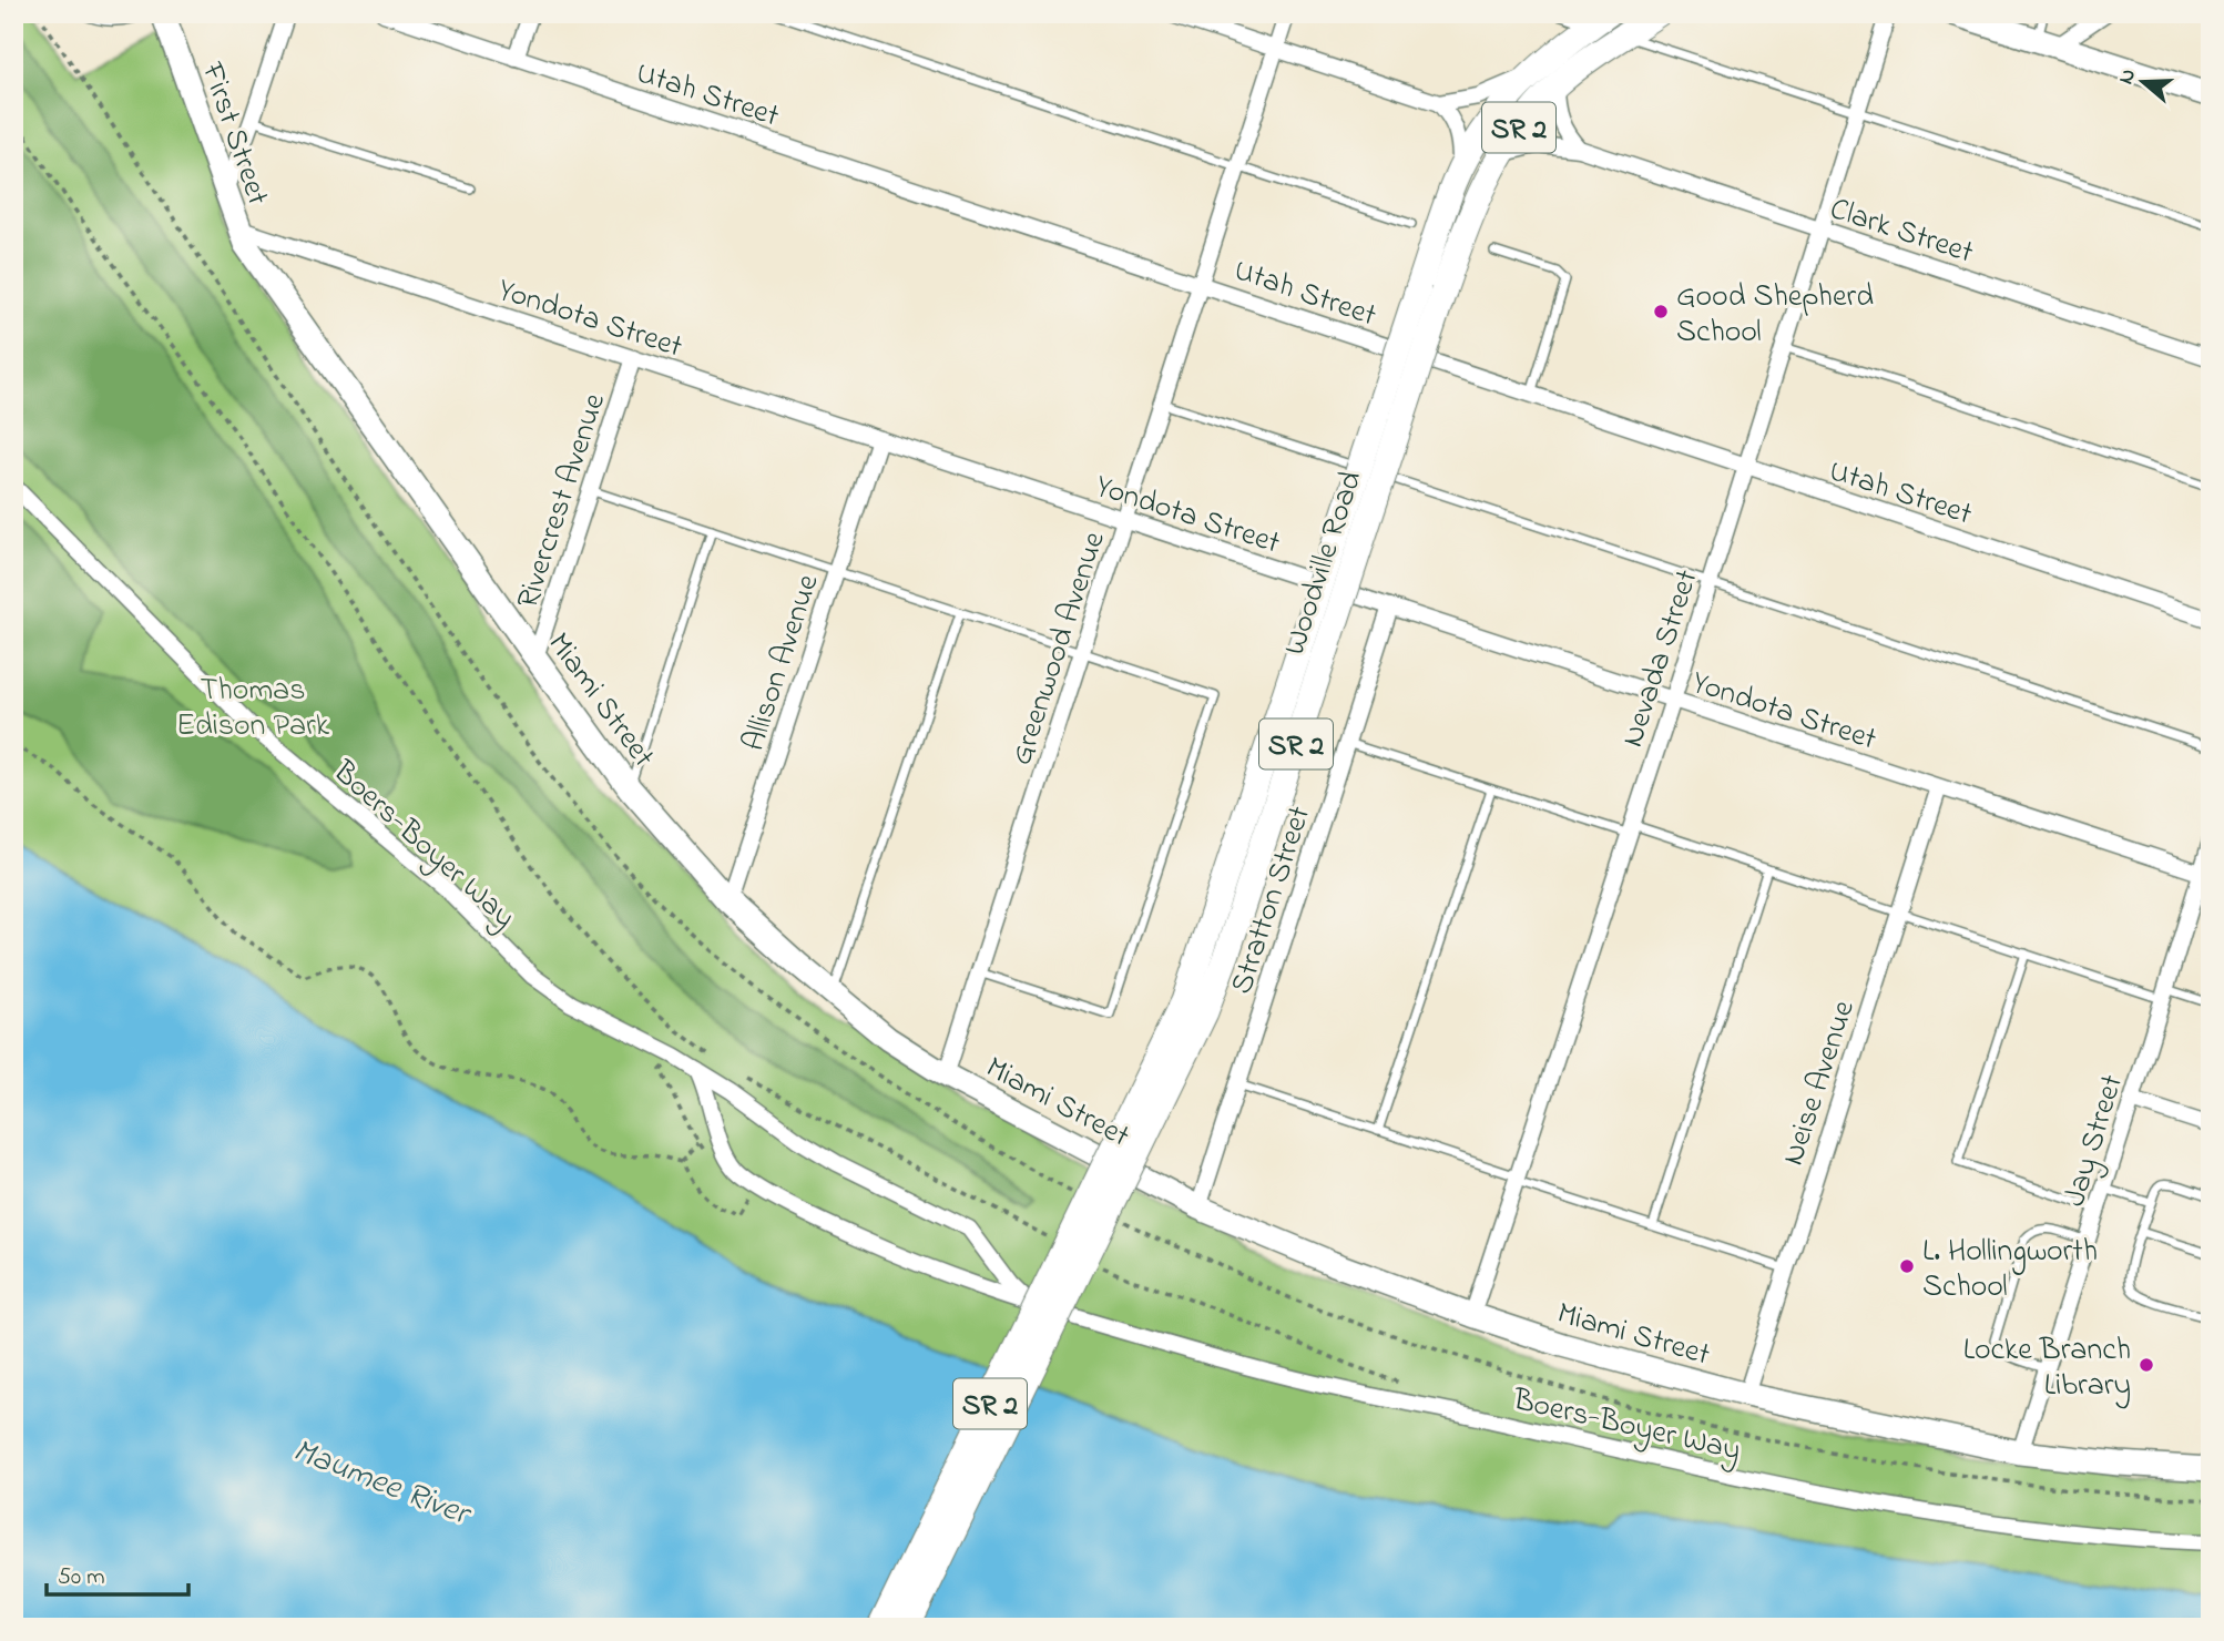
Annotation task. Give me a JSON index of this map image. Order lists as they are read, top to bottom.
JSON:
{
  "streets": {
    "main road": ["SR 2", "Woodville Road"],
    "street": [
      "Utah Street",
      "First Street",
      "Clark Street",
      "Yondota Street",
      "Rivercrest Avenue",
      "Greenwood Avenue",
      "Nevada Street",
      "Allison Avenue",
      "Miami Street",
      "Boers-Boyer Way",
      "Stratton Street",
      "Neise Avenue",
      "Jay Street"
    ]
  },
  "crossings": [
    ["Utah Street", "Greenwood Avenue"],
    ["Utah Street", "Nevada Street"],
    ["SR 2", "Woodville Road"],
    ["First Street", "Yondota Street"],
    ["First Street", "Miami Street"],
    ["Clark Street", "Woodville Road"],
    ["Clark Street", "Nevada Street"],
    ["Yondota Street", "Rivercrest Avenue"],
    ["Yondota Street", "Greenwood Avenue"],
    ["Yondota Street", "Nevada Street"],
    ["Yondota Street", "Allison Avenue"],
    ["Yondota Street", "Miami Street"],
    ["Yondota Street", "Stratton Street"],
    ["Yondota Street", "Neise Avenue"],
    ["Yondota Street", "Jay Street"],
    ["Rivercrest Avenue", "Miami Street"],
    ["Greenwood Avenue", "Miami Street"],
    ["Nevada Street", "Miami Street"],
    ["Allison Avenue", "Miami Street"],
    ["Miami Street", "Stratton Street"],
    ["Miami Street", "Neise Avenue"],
    ["Miami Street", "Jay Street"]
  ],
  "water": ["Maumee River"],
  "parks": ["Thomas Edison Park"],
  "places": ["Good Shepherd School", "L. Hollingworth School", "Locke Branch Library"],
  "scale_bar": "50 m",
  "north": "left"
}
